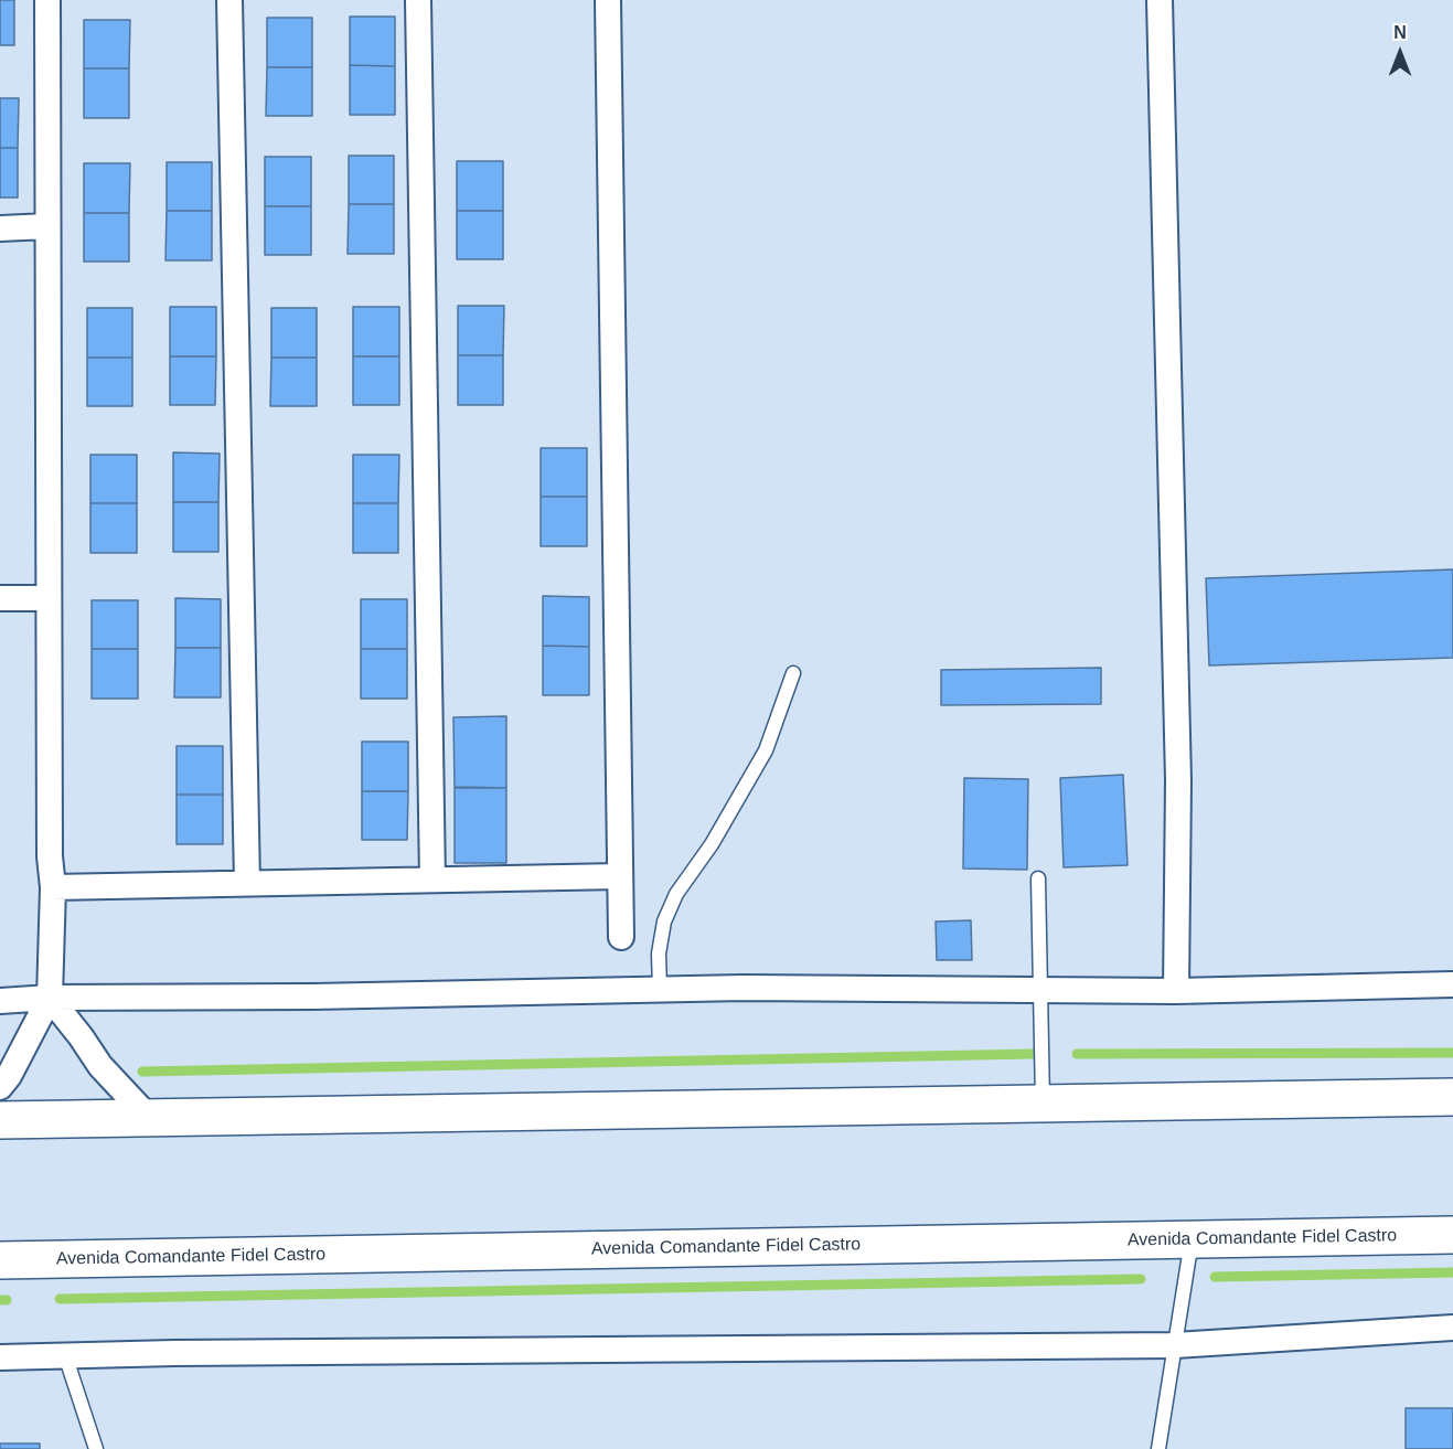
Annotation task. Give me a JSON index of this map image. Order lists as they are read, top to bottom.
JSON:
{
  "streets": {
    "highway": ["Avenida Comandante Fidel Castro"]
  },
  "north": "top"
}
